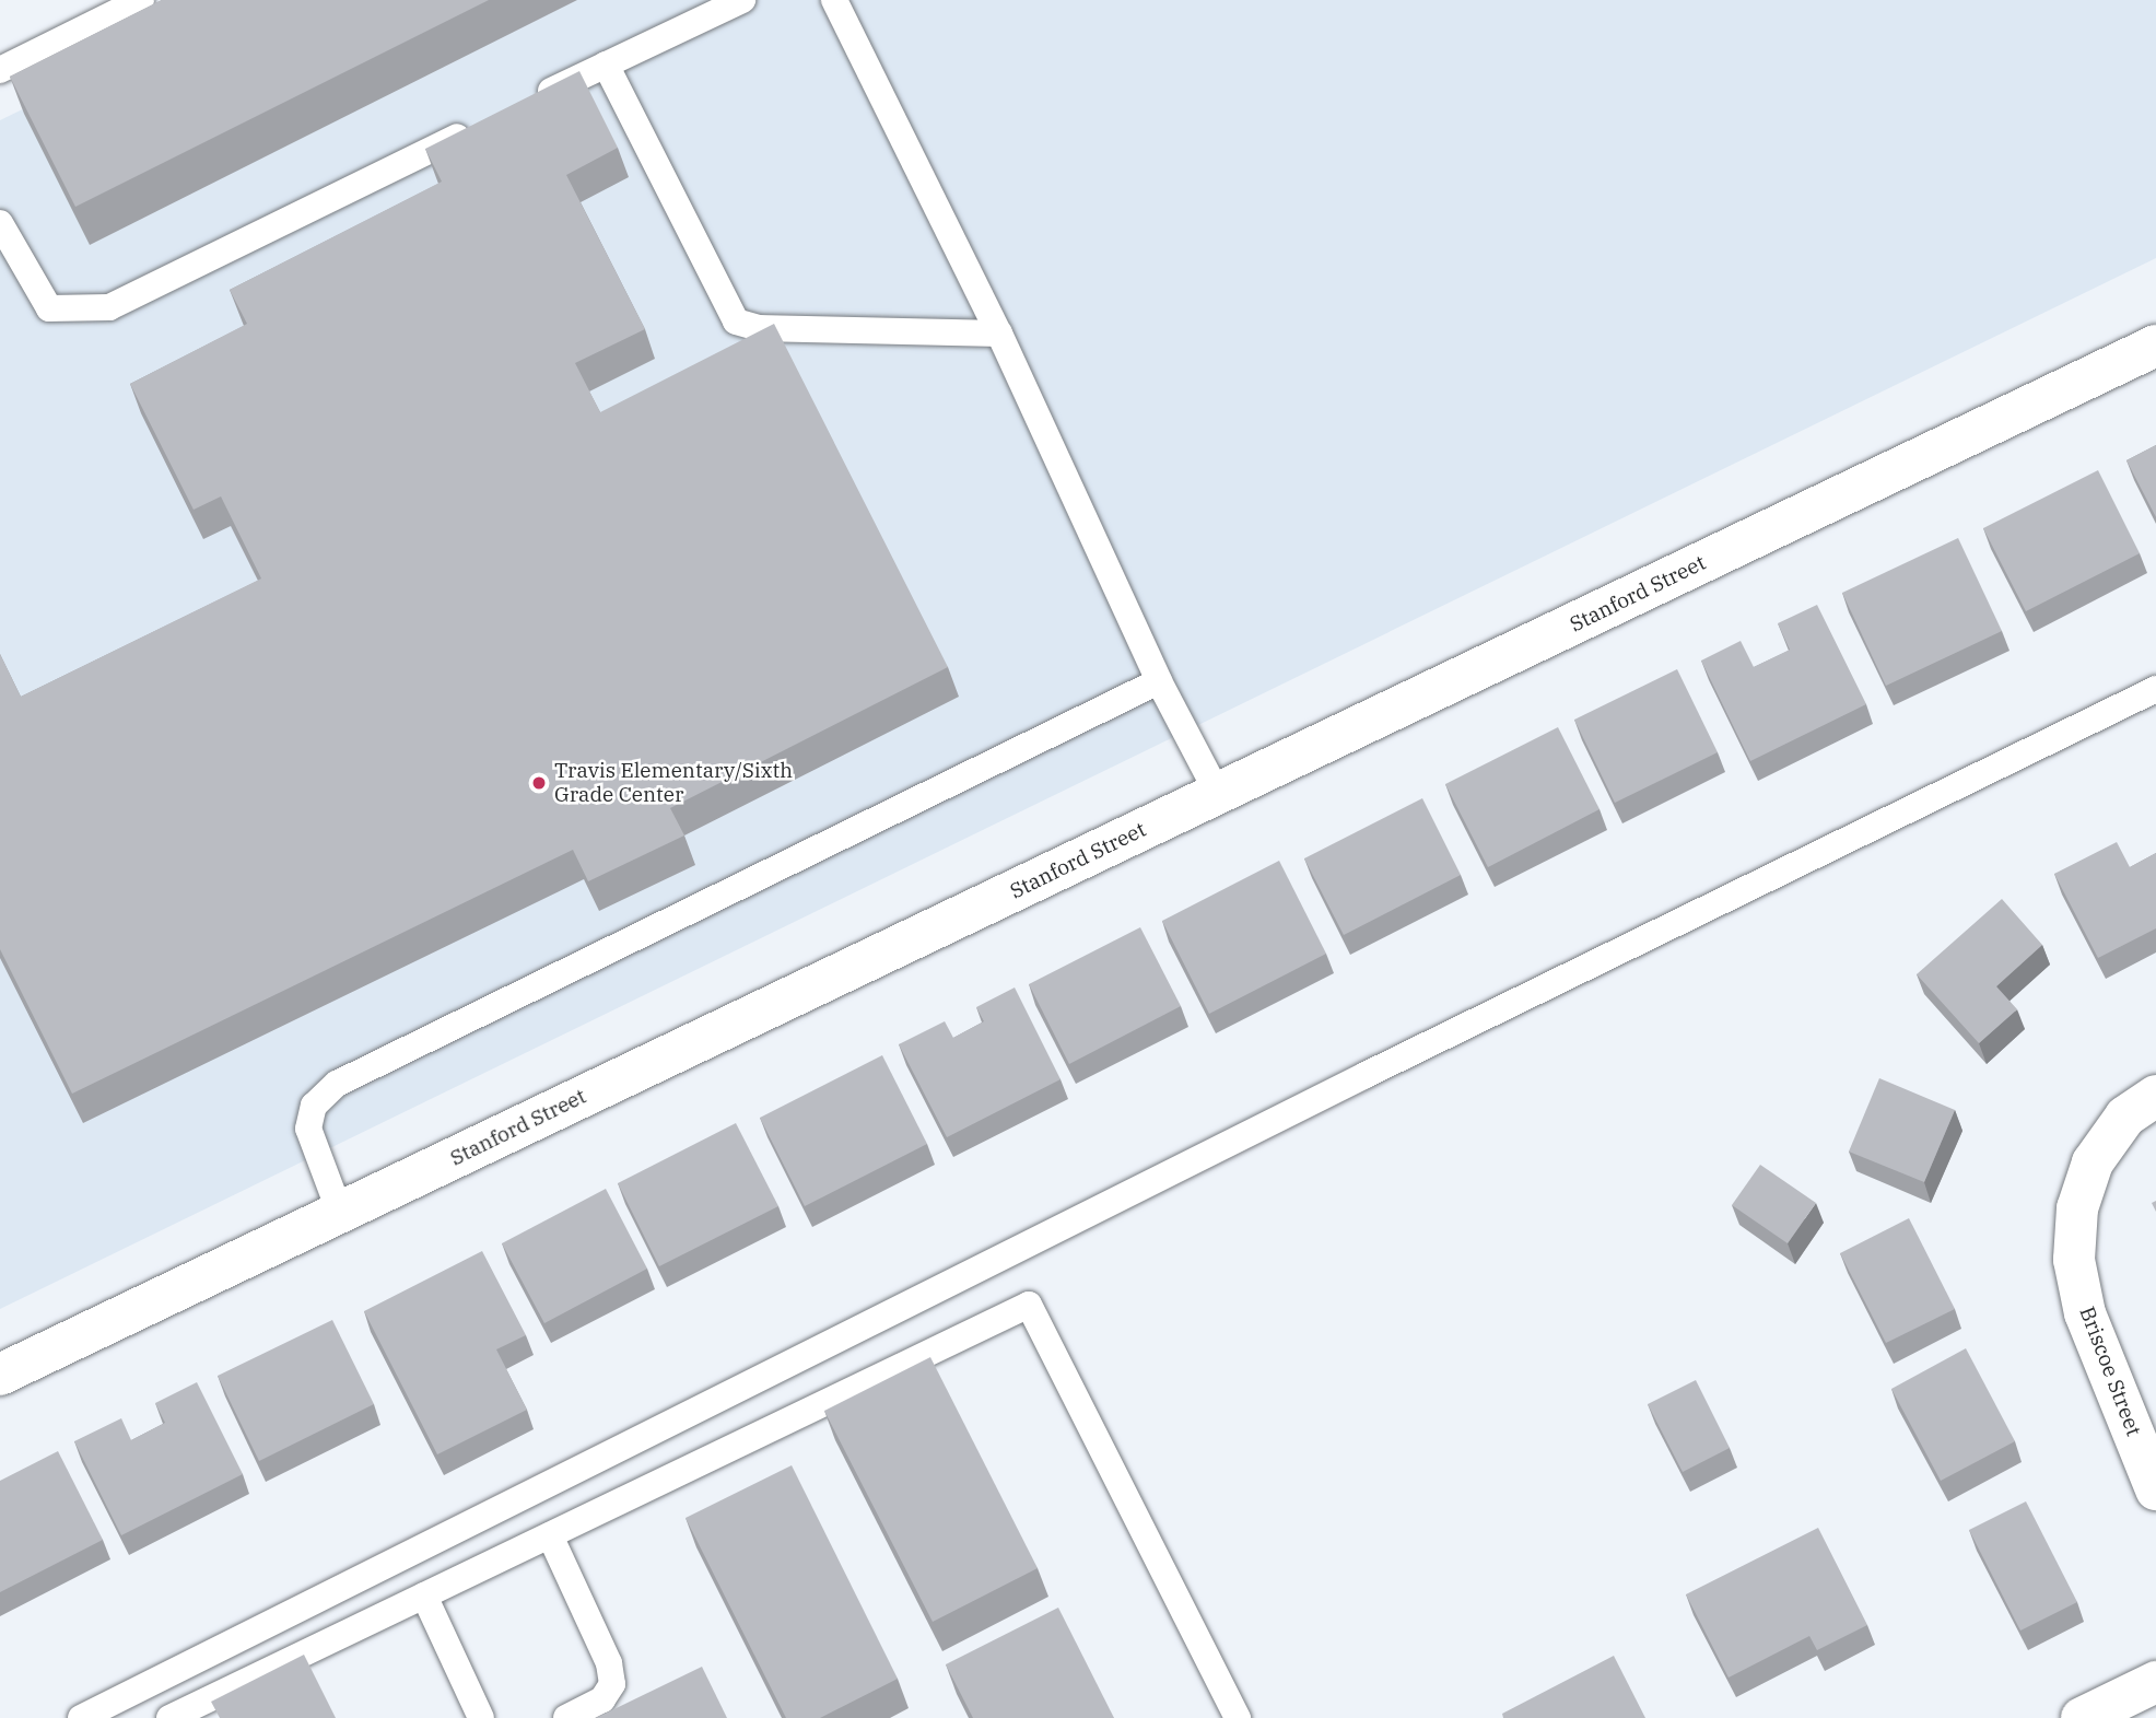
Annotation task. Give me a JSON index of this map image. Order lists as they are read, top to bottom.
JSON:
{
  "streets": {
    "street": ["Stanford Street", "Briscoe Street"]
  },
  "places": ["Travis Elementary/Sixth Grade Center"]
}
